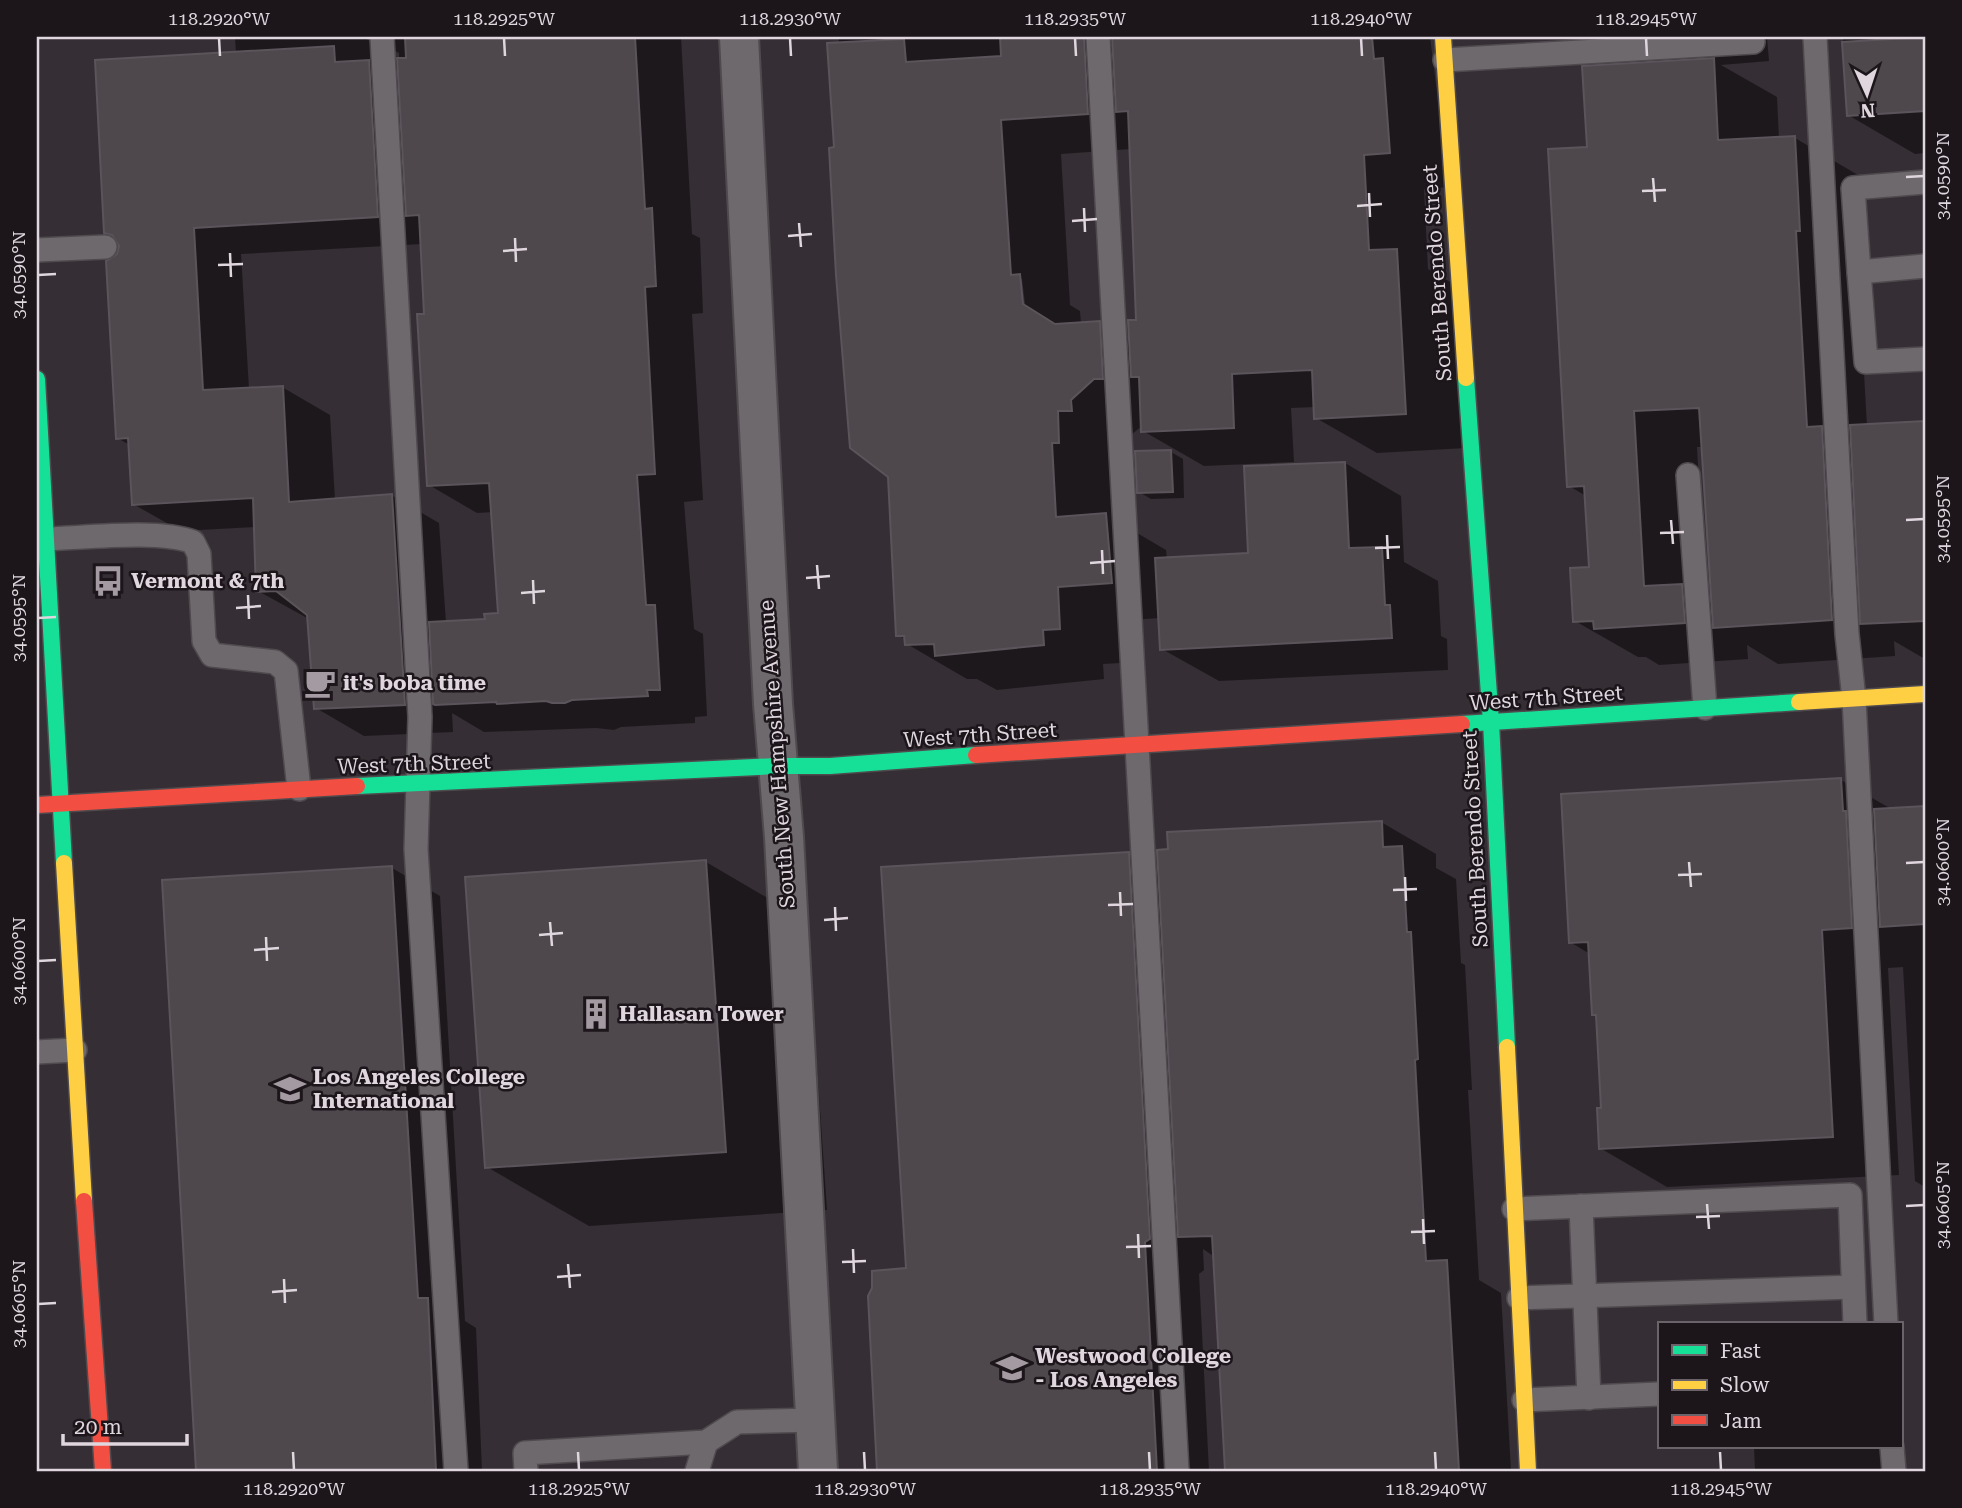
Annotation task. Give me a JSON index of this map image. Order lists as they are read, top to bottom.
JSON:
{
  "streets": {
    "street": ["South Berendo Street", "West 7th Street", "South New Hampshire Avenue"]
  },
  "crossings": [
    ["South Berendo Street", "West 7th Street"],
    ["West 7th Street", "South New Hampshire Avenue"]
  ],
  "places": {
    "bus stop": ["Vermont & 7th"],
    "cafe": ["it's boba time"],
    "building": ["Hallasan Tower"],
    "school or university": ["Los Angeles College International", "Westwood College - Los Angeles"]
  },
  "legend": ["Fast", "Slow", "Jam"],
  "scale_bar": "20 m",
  "north": "bottom",
  "coordinates": [
    "118.2920°W",
    "118.2925°W",
    "118.2930°W",
    "118.2935°W",
    "118.2940°W",
    "118.2945°W",
    "34.0590°N",
    "34.0595°N",
    "34.0600°N",
    "34.0605°N"
  ]
}
